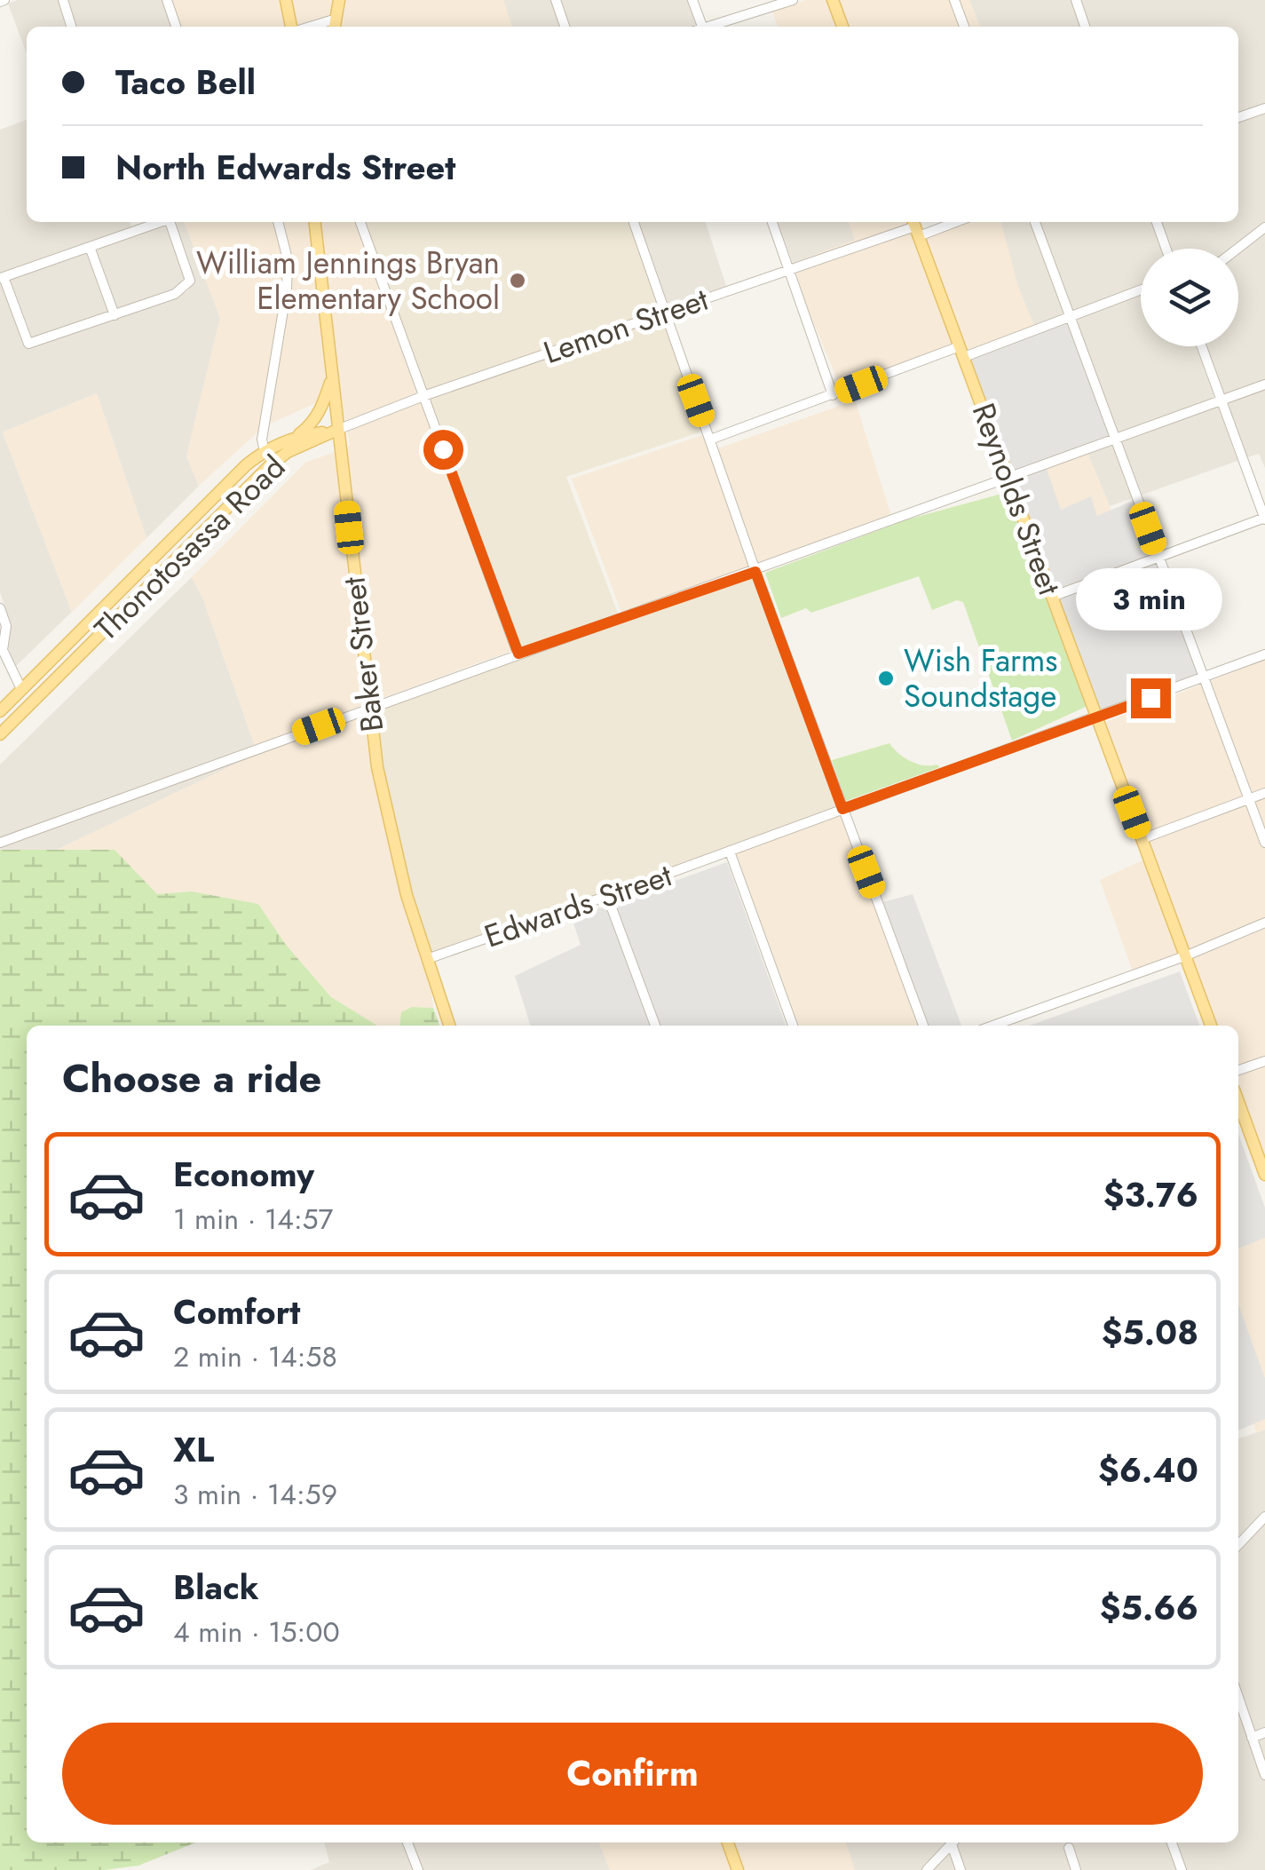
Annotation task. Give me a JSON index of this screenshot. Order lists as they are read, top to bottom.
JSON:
{
  "streets": {
    "main road": ["Reynolds Street", "Thonotosassa Road", "Baker Street"],
    "street": ["Lemon Street", "Edwards Street"]
  },
  "crossings": [
    ["Lemon Street", "Reynolds Street"],
    ["Lemon Street", "Thonotosassa Road"],
    ["Lemon Street", "Baker Street"],
    ["Reynolds Street", "Edwards Street"],
    ["Thonotosassa Road", "Baker Street"],
    ["Baker Street", "Edwards Street"]
  ],
  "places": ["William Jennings Bryan Elementary School", "Wish Farms Soundstage"],
  "page": {
    "banner": ["Taco Bell", "North Edwards Street"],
    "bubble": "3 min",
    "heading": "Choose a ride",
    "list": [
      {
        "name": "Economy",
        "note": "1 min · 14:57",
        "value": "$3.76"
      },
      {
        "name": "Comfort",
        "note": "2 min · 14:58",
        "value": "$5.08"
      },
      {
        "name": "XL",
        "note": "3 min · 14:59",
        "value": "$6.40"
      },
      {
        "name": "Black",
        "note": "4 min · 15:00",
        "value": "$5.66"
      }
    ],
    "buttons": "Confirm"
  }
}
